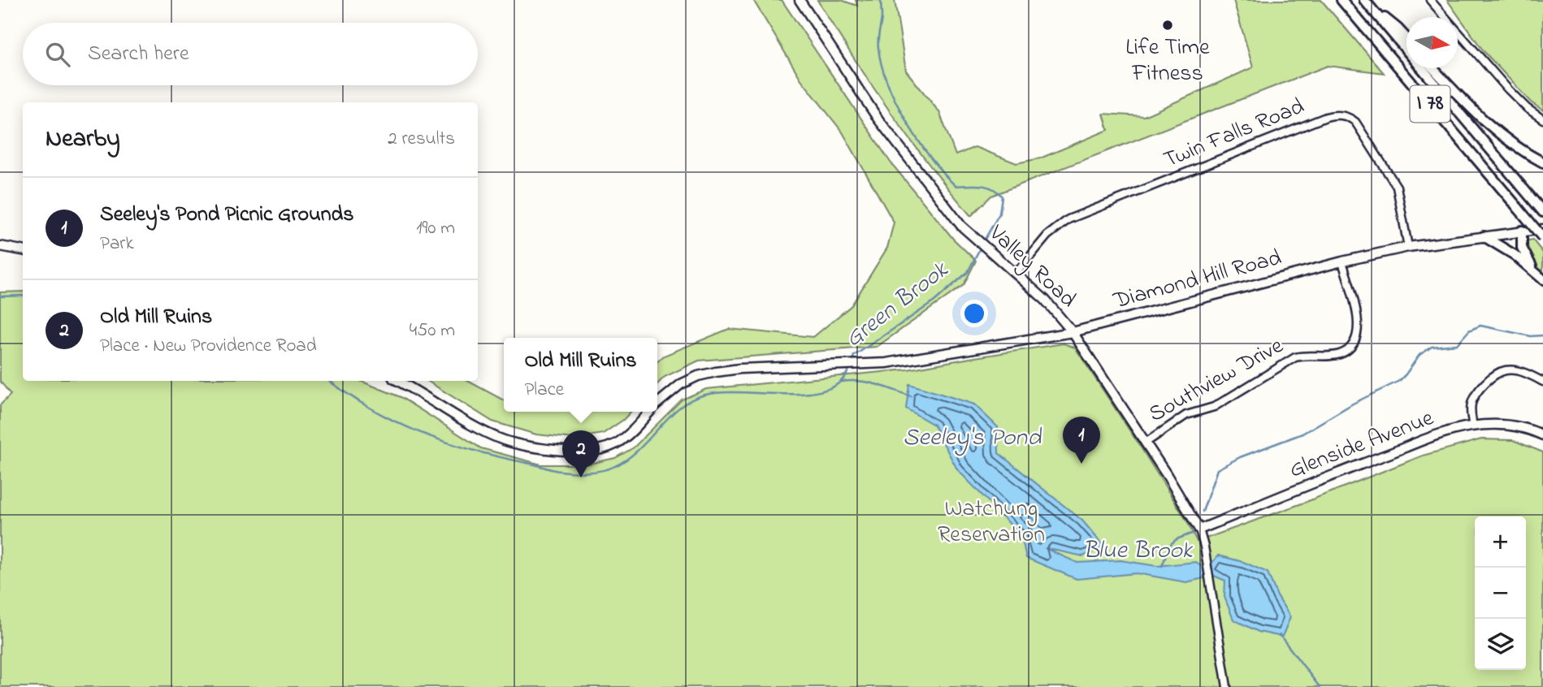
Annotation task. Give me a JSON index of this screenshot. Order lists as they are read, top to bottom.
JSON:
{
  "streets": {
    "highway": ["I 78"],
    "main road": ["Valley Road", "Diamond Hill Road", "Glenside Avenue"],
    "street": ["Twin Falls Road", "Southview Drive"]
  },
  "crossings": [
    ["Twin Falls Road", "Valley Road"],
    ["Twin Falls Road", "Diamond Hill Road"],
    ["Valley Road", "Diamond Hill Road"],
    ["Valley Road", "Southview Drive"],
    ["Valley Road", "Glenside Avenue"],
    ["Diamond Hill Road", "Southview Drive"]
  ],
  "water": ["Green Brook", "Seeley's Pond", "Blue Brook"],
  "parks": ["Watchung Reservation"],
  "places": ["Life Time Fitness"],
  "north": "right",
  "page": {
    "search": "Search here",
    "heading": ["Nearby", "2 results"],
    "list": [
      {
        "mark": "1",
        "name": "Seeley's Pond Picnic Grounds",
        "note": "Park",
        "value": "190 m"
      },
      {
        "mark": "2",
        "name": "Old Mill Ruins",
        "note": "Place · New Providence Road",
        "value": "450 m"
      }
    ],
    "popup": ["Old Mill Ruins", "Place"],
    "pins": ["1", "2"],
    "map_buttons": ["+", "−"]
  }
}
